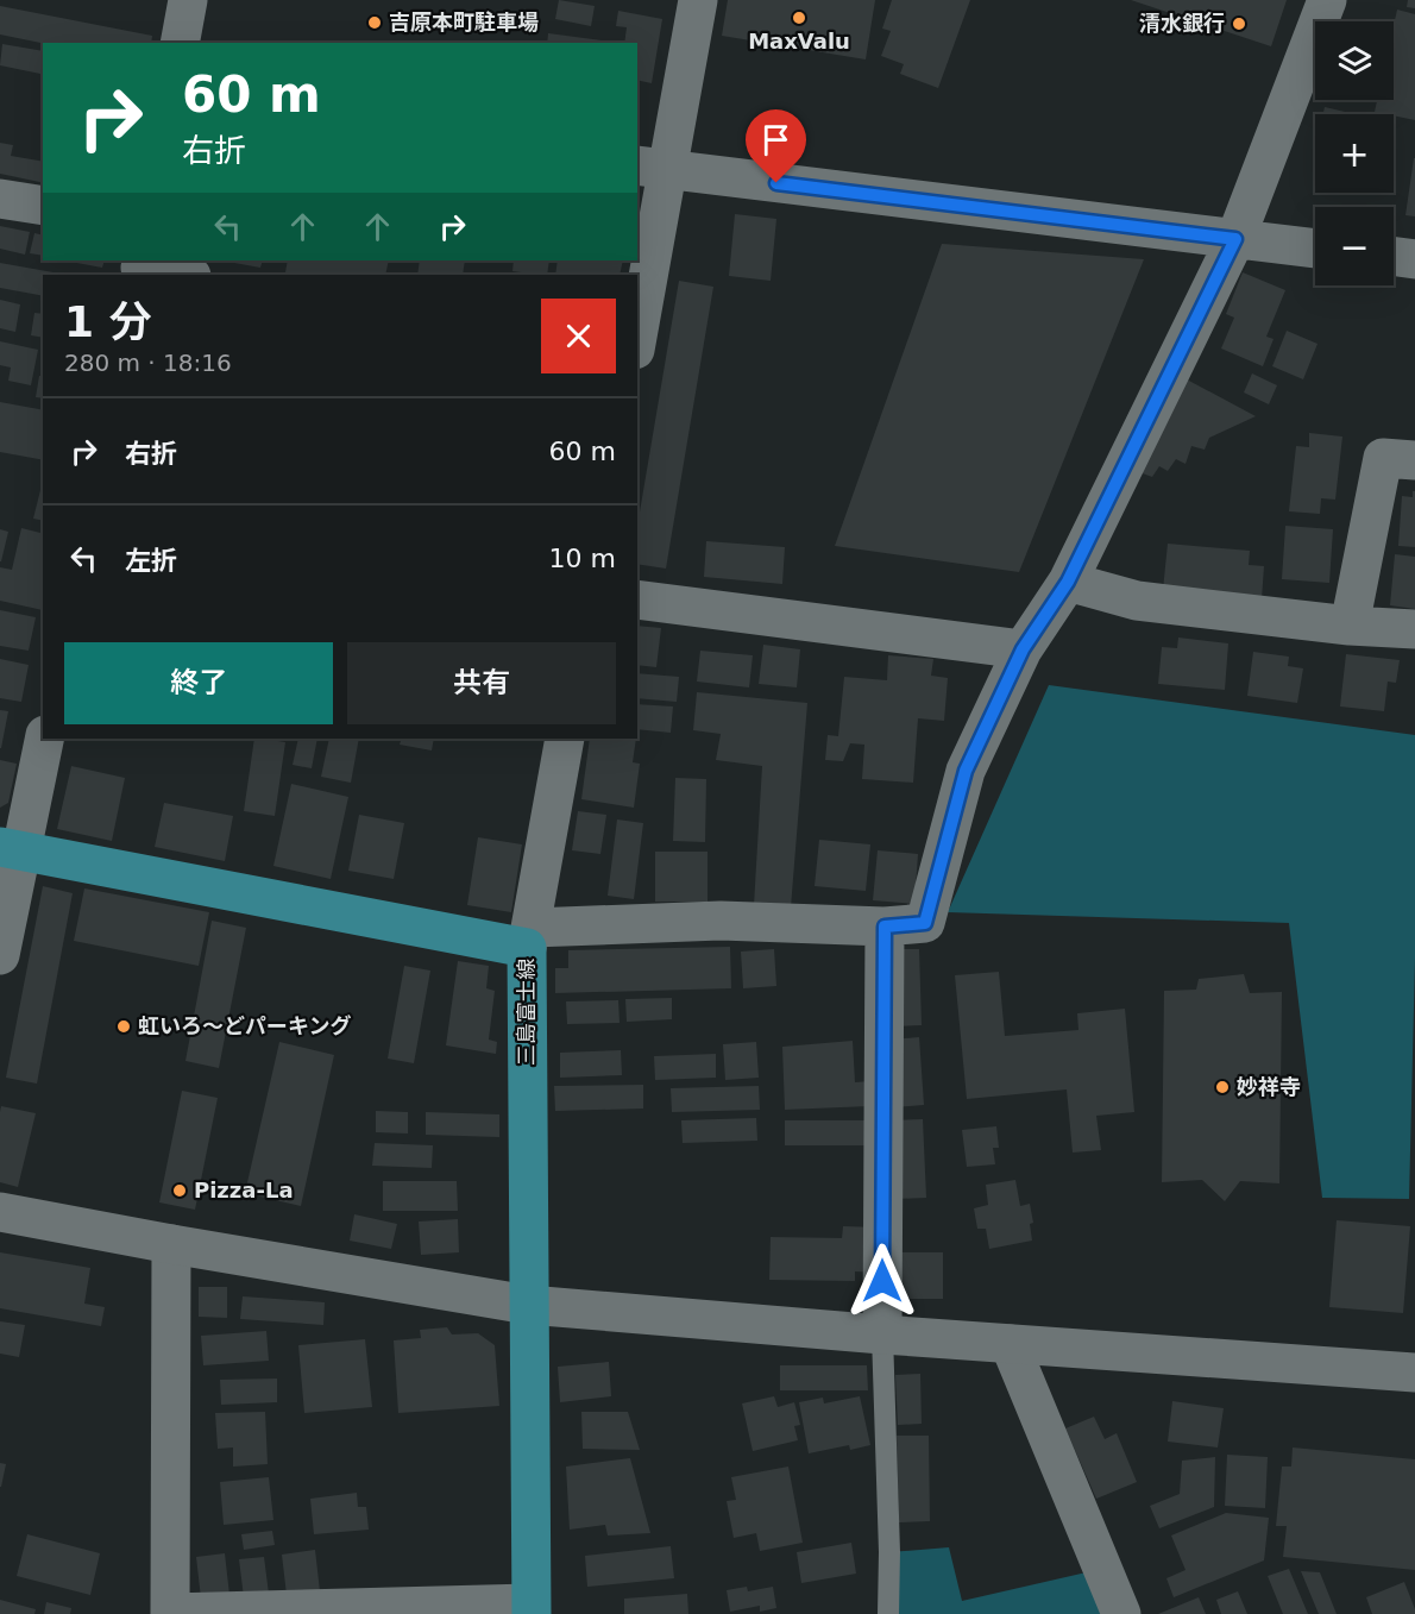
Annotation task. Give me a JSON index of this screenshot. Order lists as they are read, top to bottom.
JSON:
{
  "streets": {
    "main road": ["三島富士線"]
  },
  "places": [
    "MaxValu",
    "吉原本町駐車場",
    "清水銀行",
    "虹いろ～どパーキング",
    "妙祥寺",
    "Pizza-La"
  ],
  "page": {
    "map_buttons": ["+", "−"],
    "turn": ["60 m", "右折"],
    "heading": ["1 分", "280 m · 18:16"],
    "list": [
      {
        "name": "右折",
        "value": "60 m"
      },
      {
        "name": "左折",
        "value": "10 m"
      }
    ],
    "buttons": ["終了", "共有"]
  }
}
